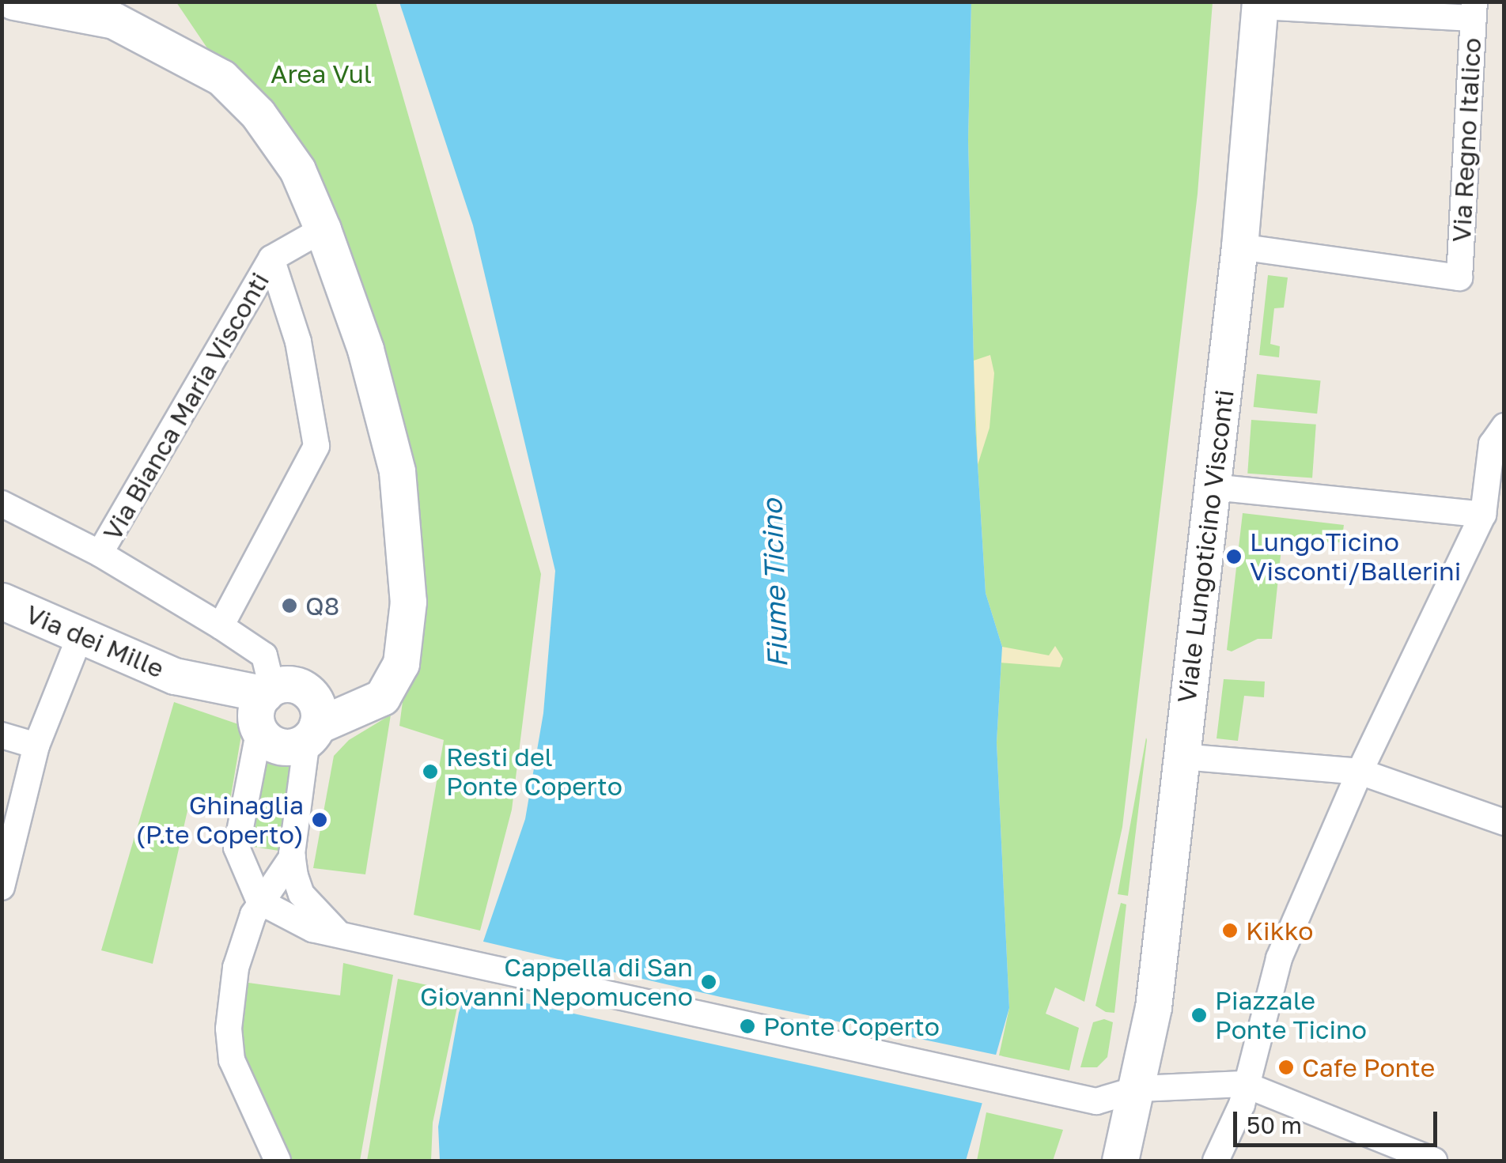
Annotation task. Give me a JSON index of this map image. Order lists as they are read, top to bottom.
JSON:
{
  "streets": {
    "street": [
      "Via Regno Italico",
      "Via Bianca Maria Visconti",
      "Viale Lungoticino Visconti",
      "Via dei Mille"
    ]
  },
  "crossings": [
    ["Via Regno Italico", "Viale Lungoticino Visconti"]
  ],
  "water": ["Fiume Ticino"],
  "parks": ["Area Vul"],
  "places": [
    "LungoTicino Visconti/Ballerini",
    "Q8",
    "Resti del Ponte Coperto",
    "Ghinaglia (P.te Coperto)",
    "Kikko",
    "Cappella di San Giovanni Nepomuceno",
    "Piazzale Ponte Ticino",
    "Ponte Coperto",
    "Cafe Ponte"
  ],
  "scale_bar": "50 m"
}
